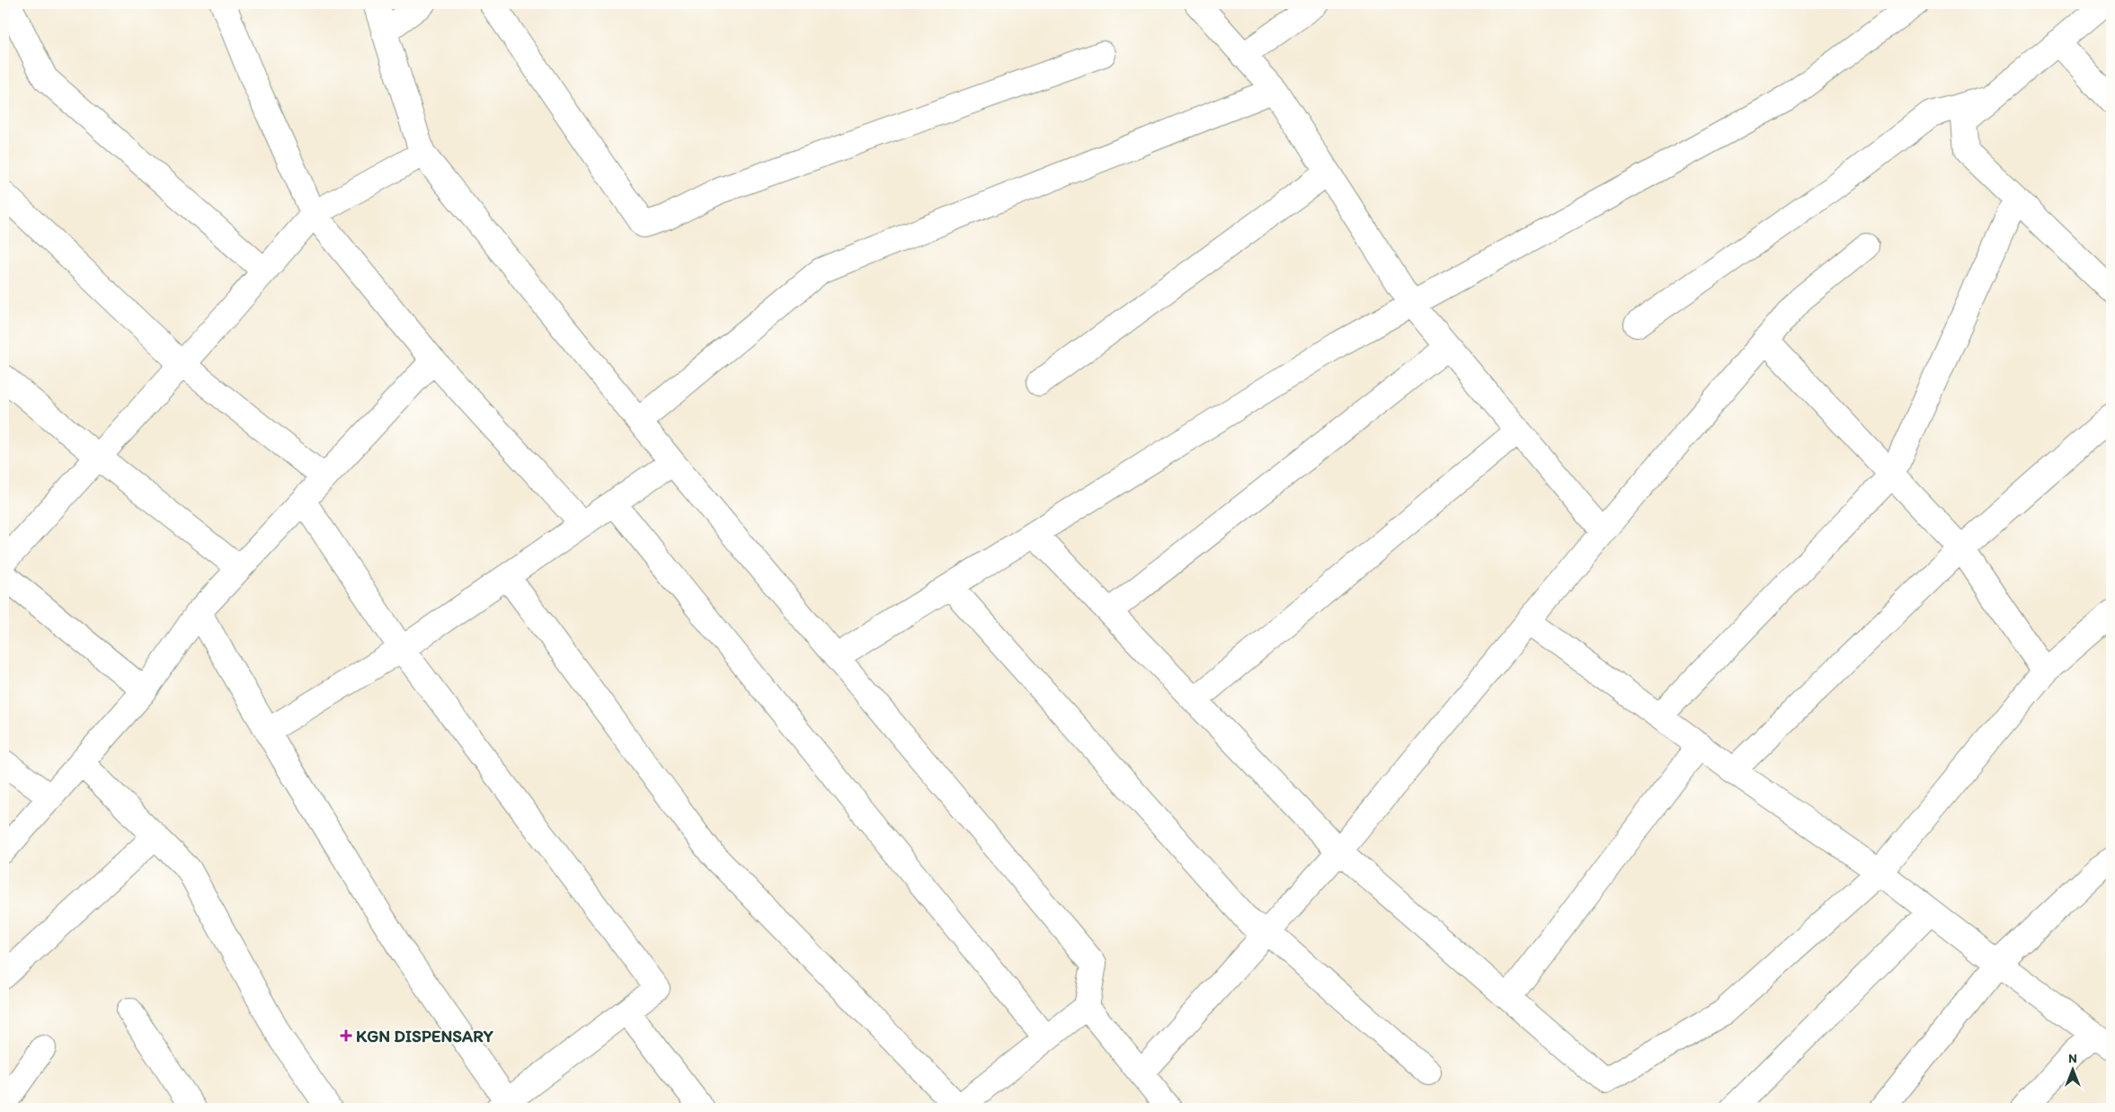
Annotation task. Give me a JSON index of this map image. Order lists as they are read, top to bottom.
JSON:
{
  "places": {
    "health": ["KGN DISPENSARY"]
  },
  "north": "top"
}
